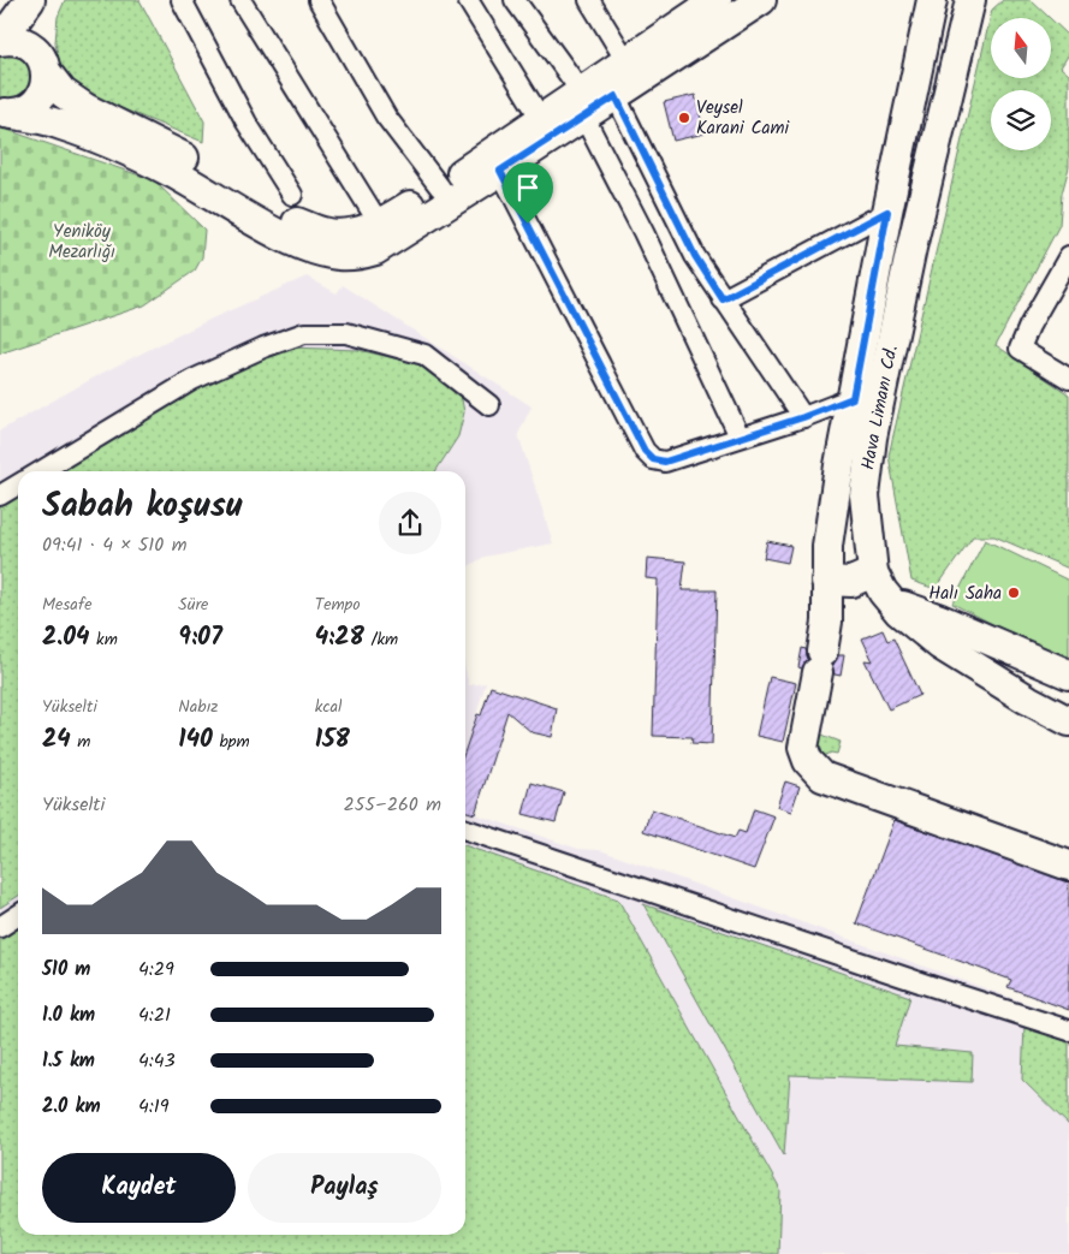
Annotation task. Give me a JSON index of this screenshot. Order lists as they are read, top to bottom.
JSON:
{
  "streets": {
    "street": ["Hava Limanı Cd."]
  },
  "parks": ["Yeniköy Mezarlığı"],
  "places": ["Veysel Karani Cami", "Halı Saha"],
  "north": "top",
  "page": {
    "heading": ["Sabah koşusu", "09:41 · 4 × 510 m"],
    "stats": [
      ["Mesafe", "2.04 km"],
      ["Süre", "9:07"],
      ["Tempo", "4:28 /km"],
      ["Yükselti", "24 m"],
      ["Nabız", "140 bpm"],
      ["kcal", "158"]
    ],
    "chart": ["Yükselti", "255–260 m"],
    "list": [
      {
        "name": "510 m",
        "note": "4:29"
      },
      {
        "name": "1.0 km",
        "note": "4:21"
      },
      {
        "name": "1.5 km",
        "note": "4:43"
      },
      {
        "name": "2.0 km",
        "note": "4:19"
      }
    ],
    "buttons": ["Kaydet", "Paylaş"]
  }
}
